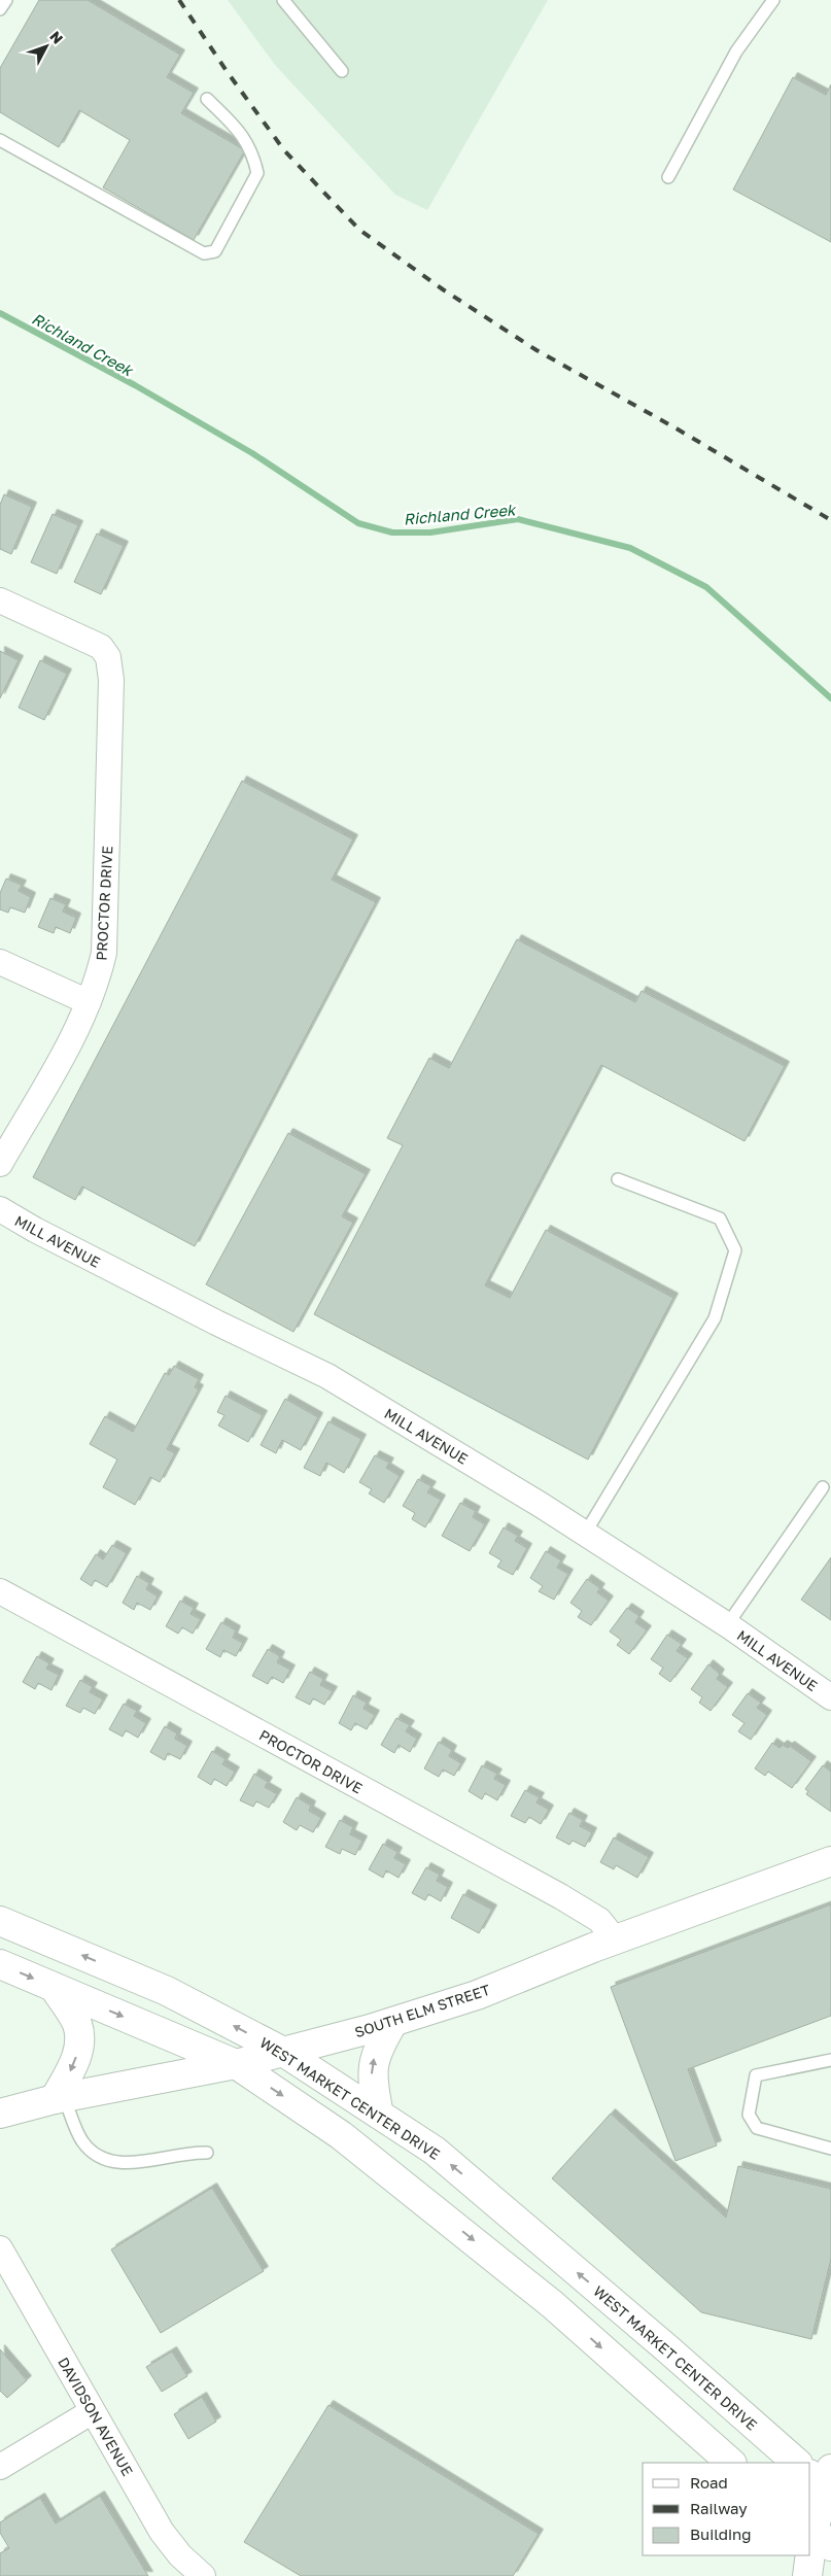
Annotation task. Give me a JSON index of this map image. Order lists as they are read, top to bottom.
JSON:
{
  "streets": {
    "main road": ["SOUTH ELM STREET", "WEST MARKET CENTER DRIVE"],
    "street": ["PROCTOR DRIVE", "MILL AVENUE", "DAVIDSON AVENUE"]
  },
  "crossings": [
    ["PROCTOR DRIVE", "SOUTH ELM STREET"],
    ["SOUTH ELM STREET", "WEST MARKET CENTER DRIVE"]
  ],
  "water": ["Richland Creek"],
  "legend": ["Road", "Railway", "Building"],
  "north": "top right"
}
